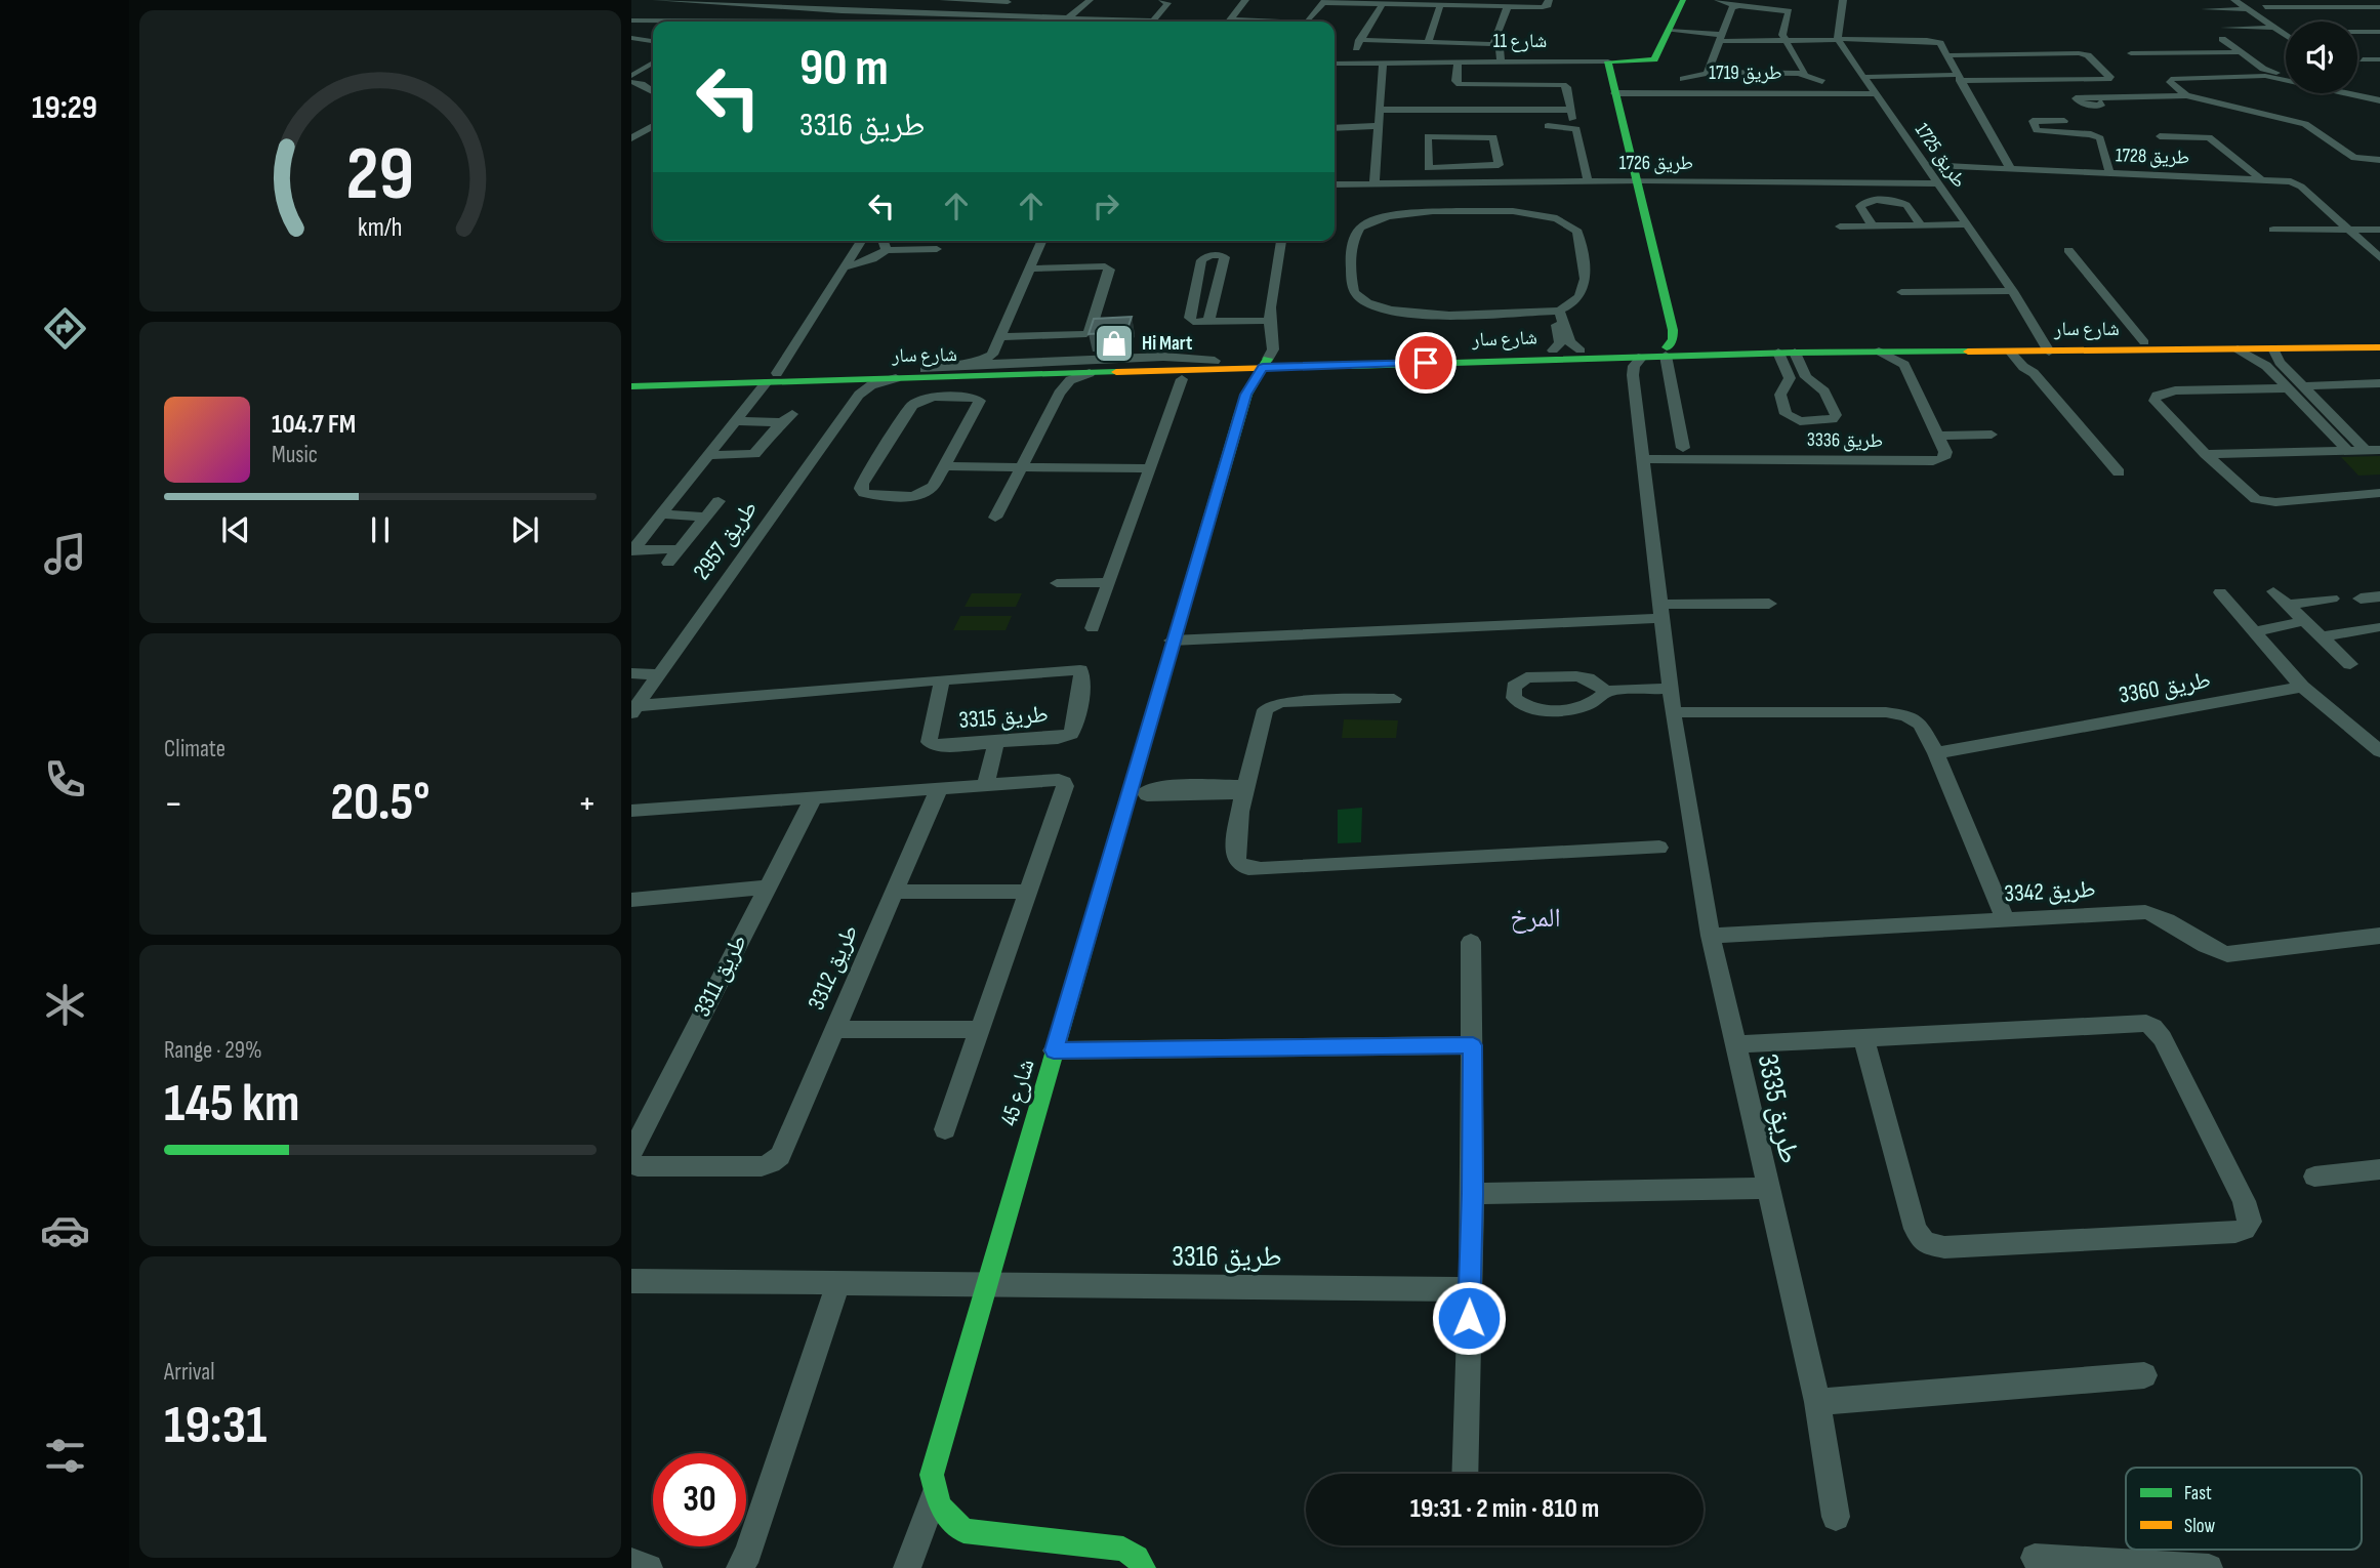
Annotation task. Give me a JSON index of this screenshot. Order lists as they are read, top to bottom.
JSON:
{
  "streets": {
    "street": [
      "شارع 11",
      "طريق 1719",
      "طريق 1725",
      "طريق 1728",
      "طريق 1726",
      "شارع سار",
      "طريق 3336",
      "طريق 2957",
      "طريق 3360",
      "طريق 3315",
      "طريق 3342",
      "طريق 3312",
      "طريق 3311",
      "شارع 45",
      "طريق 3335",
      "طريق 3316"
    ]
  },
  "crossings": [
    ["طريق 1719", "طريق 1725"],
    ["طريق 1725", "طريق 1728"],
    ["طريق 1725", "طريق 1726"],
    ["طريق 1725", "شارع سار"],
    ["شارع سار", "طريق 2957"],
    ["شارع سار", "شارع 45"],
    ["طريق 3336", "طريق 3335"],
    ["طريق 2957", "طريق 3315"],
    ["طريق 3342", "طريق 3335"],
    ["شارع 45", "طريق 3316"]
  ],
  "districts": ["المرخ"],
  "places": {
    "shop": ["Hi Mart"]
  },
  "legend": ["Fast", "Slow"],
  "page": {
    "tabs": "19:29",
    "turn": ["90 m", "طريق 3316"],
    "song": ["104.7 FM", "Music"],
    "tile": [
      "Climate",
      ["Range · 29%", "145 km"],
      ["Arrival", "19:31"]
    ],
    "heat": ["−", "20.5°", "+"],
    "limit": "30",
    "trip": "19:31 · 2 min · 810 m",
    "gauge": ["29", "km/h"]
  }
}
